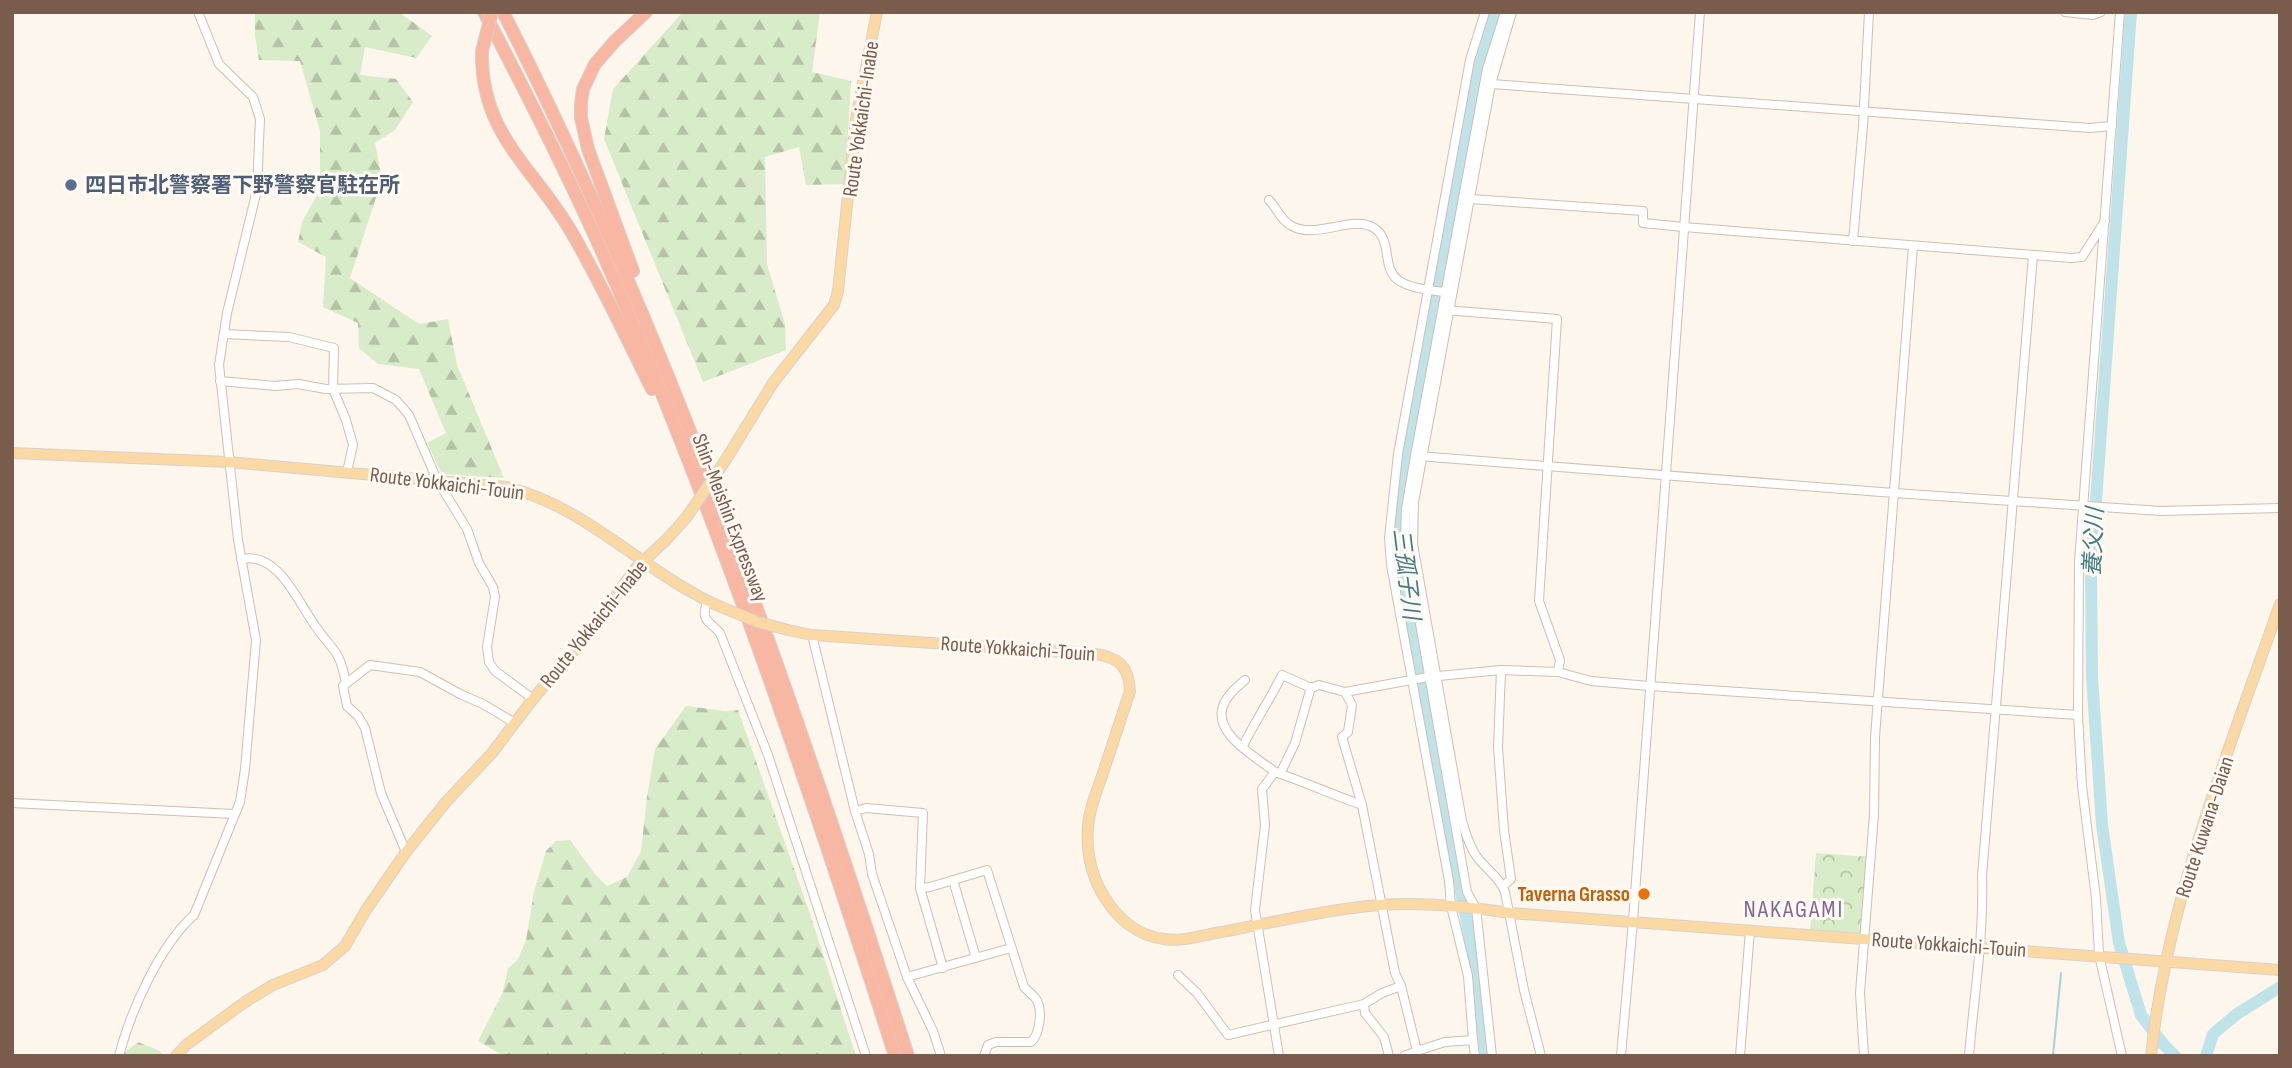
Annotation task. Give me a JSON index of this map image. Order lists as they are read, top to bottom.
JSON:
{
  "streets": {
    "highway": ["Shin-Meishin Expressway"],
    "main road": ["Route Yokkaichi-Inabe", "Route Yokkaichi-Touin", "Route Kuwana-Daian"]
  },
  "crossings": [
    ["Route Yokkaichi-Inabe", "Route Yokkaichi-Touin"],
    ["Route Yokkaichi-Touin", "Route Kuwana-Daian"]
  ],
  "districts": ["NAKAGAMI"],
  "water": ["養父川", "三孤子川"],
  "places": ["四日市北警察署下野警察官駐在所", "Taverna Grasso"]
}
